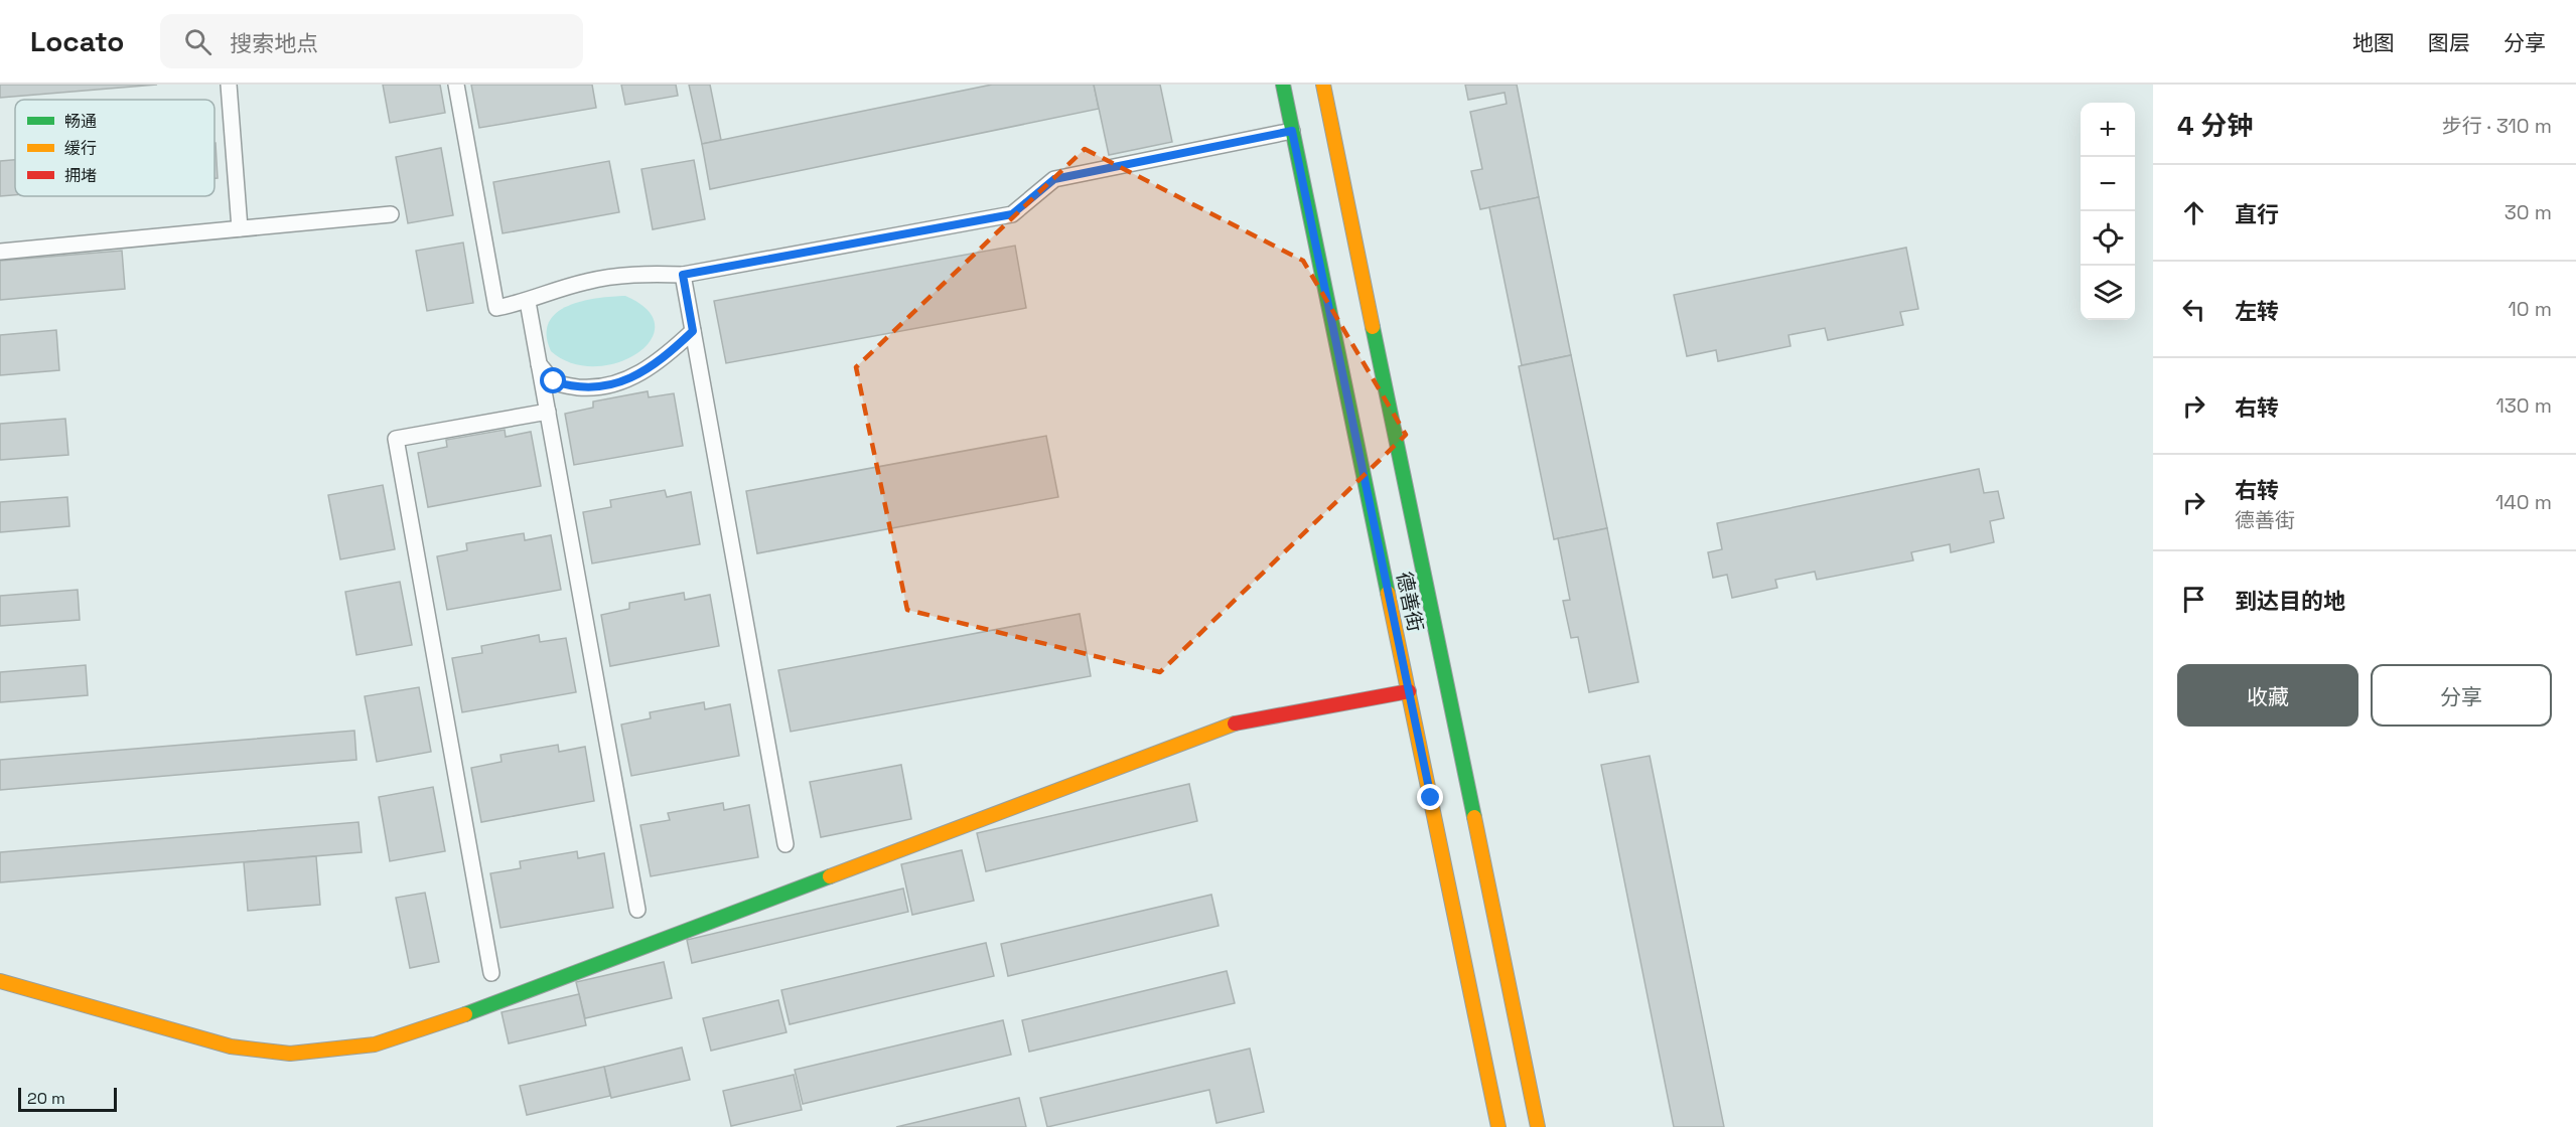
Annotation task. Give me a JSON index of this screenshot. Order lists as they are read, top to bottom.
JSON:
{
  "streets": {
    "main road": ["德善街"]
  },
  "legend": ["畅通", "缓行", "拥堵"],
  "scale_bar": "20 m",
  "page": {
    "header": "Locato",
    "search": "搜索地点",
    "nav": ["地图", "图层", "分享"],
    "heading": ["4 分钟", "步行 · 310 m"],
    "map_buttons": ["+", "−"],
    "list": [
      ["直行", "30 m"],
      ["左转", "10 m"],
      ["右转", "130 m"],
      ["右转", "德善街", "140 m"],
      "到达目的地"
    ],
    "buttons": ["收藏", "分享"],
    "scale": "20 m"
  }
}
